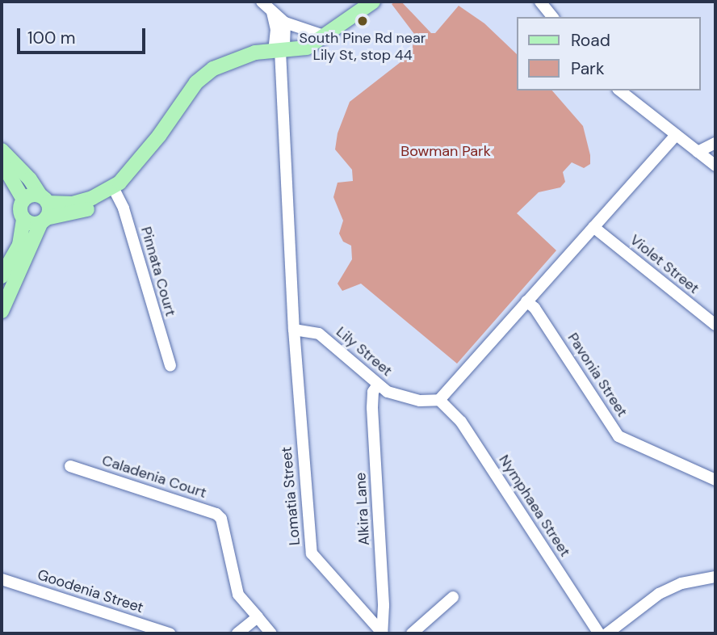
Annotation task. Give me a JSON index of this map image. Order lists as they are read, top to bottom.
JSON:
{
  "streets": {
    "street": [
      "Violet Street",
      "Pinnata Court",
      "Lily Street",
      "Pavonia Street",
      "Caladenia Court",
      "Lomatia Street",
      "Nymphaea Street",
      "Alkira Lane",
      "Goodenia Street"
    ]
  },
  "crossings": [
    ["Lily Street", "Lomatia Street"],
    ["Lily Street", "Nymphaea Street"],
    ["Lily Street", "Alkira Lane"],
    ["Lomatia Street", "Alkira Lane"]
  ],
  "parks": ["Bowman Park"],
  "places": ["South Pine Rd near Lily St, stop 44"],
  "legend": ["Road", "Park"],
  "scale_bar": "100 m"
}
